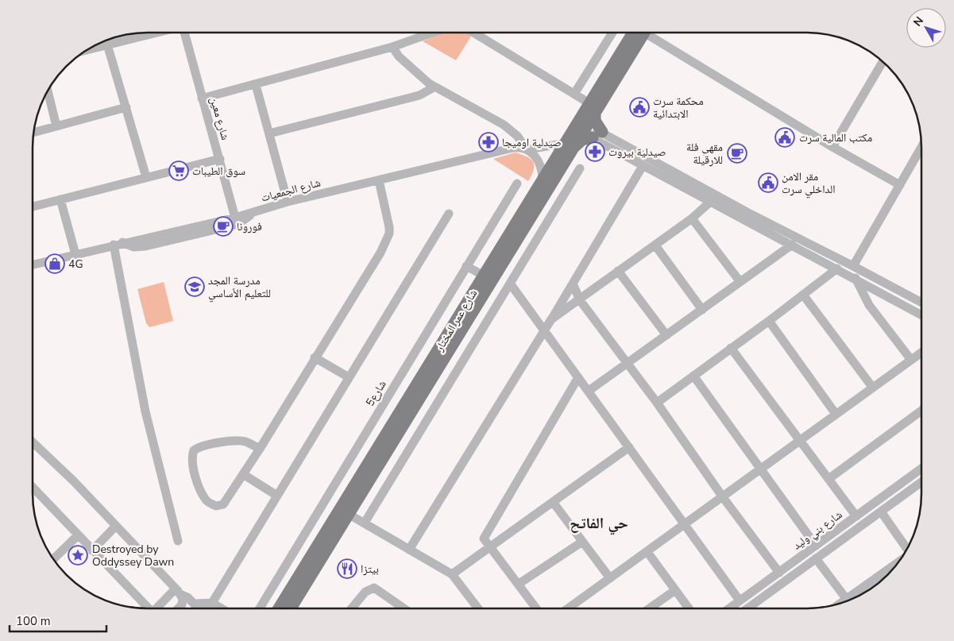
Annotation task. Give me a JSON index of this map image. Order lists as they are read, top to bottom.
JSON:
{
  "streets": {
    "main road": ["شارع عمر المختار"],
    "street": [
      "شارع معين",
      "شارع الجمعيات",
      "شارع5",
      "شارع بني وليد"
    ]
  },
  "crossings": [
    ["شارع معين", "شارع الجمعيات"],
    ["شارع الجمعيات", "شارع عمر المختار"]
  ],
  "districts": ["حي الفاتح"],
  "places": {
    "public building": ["محكمة سرت الابتدائية", "مكتب المالية سرت", "مقر الامن الداخلي سرت"],
    "pharmacy": ["صيدلية اوميجا", "صيدلية بيروت"],
    "cafe": ["مقهي فلة للارقيلة", "فورونا"],
    "supermarket": ["سوق الطيبات"],
    "shop": ["4G"],
    "school or university": ["مدرسة المجد للتعليم الأساسي"],
    "place": ["Destroyed by Oddyssey Dawn"],
    "restaurant": ["بيتزا"]
  },
  "scale_bar": "100 m",
  "north": "top left"
}
